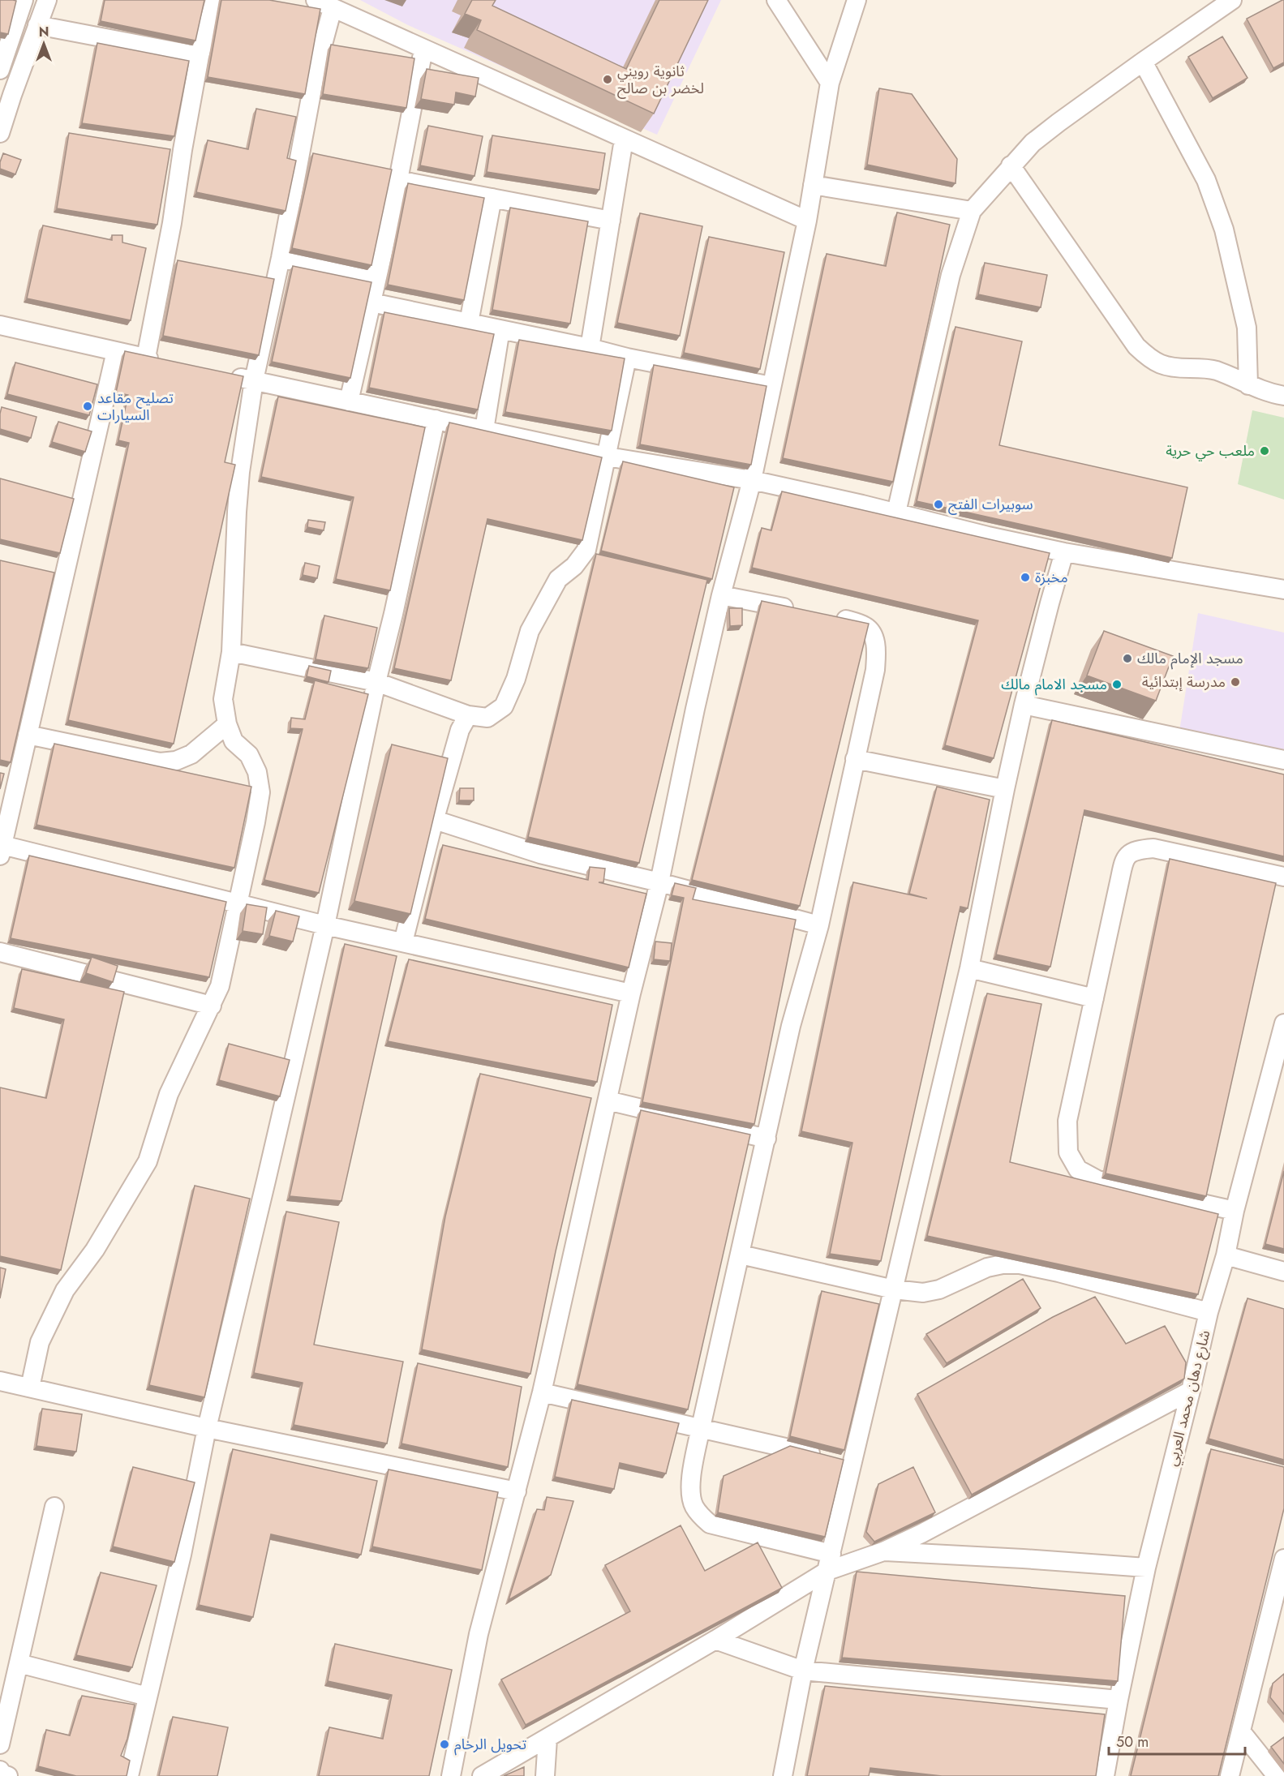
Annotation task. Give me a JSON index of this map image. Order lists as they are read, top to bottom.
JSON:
{
  "streets": {
    "street": ["شارع دهان محمد العربي"]
  },
  "places": [
    "ثانوية رويني لخضر بن صالح",
    "تصليح مقاعد السيارات",
    "ملعب حي حرية",
    "سوبيرات الفتح",
    "مخبزة",
    "مسجد الإمام مالك",
    "مدرسة إبتدائية",
    "مسجد الامام مالك",
    "تحويل الرخام"
  ],
  "scale_bar": "50 m",
  "north": "top"
}
